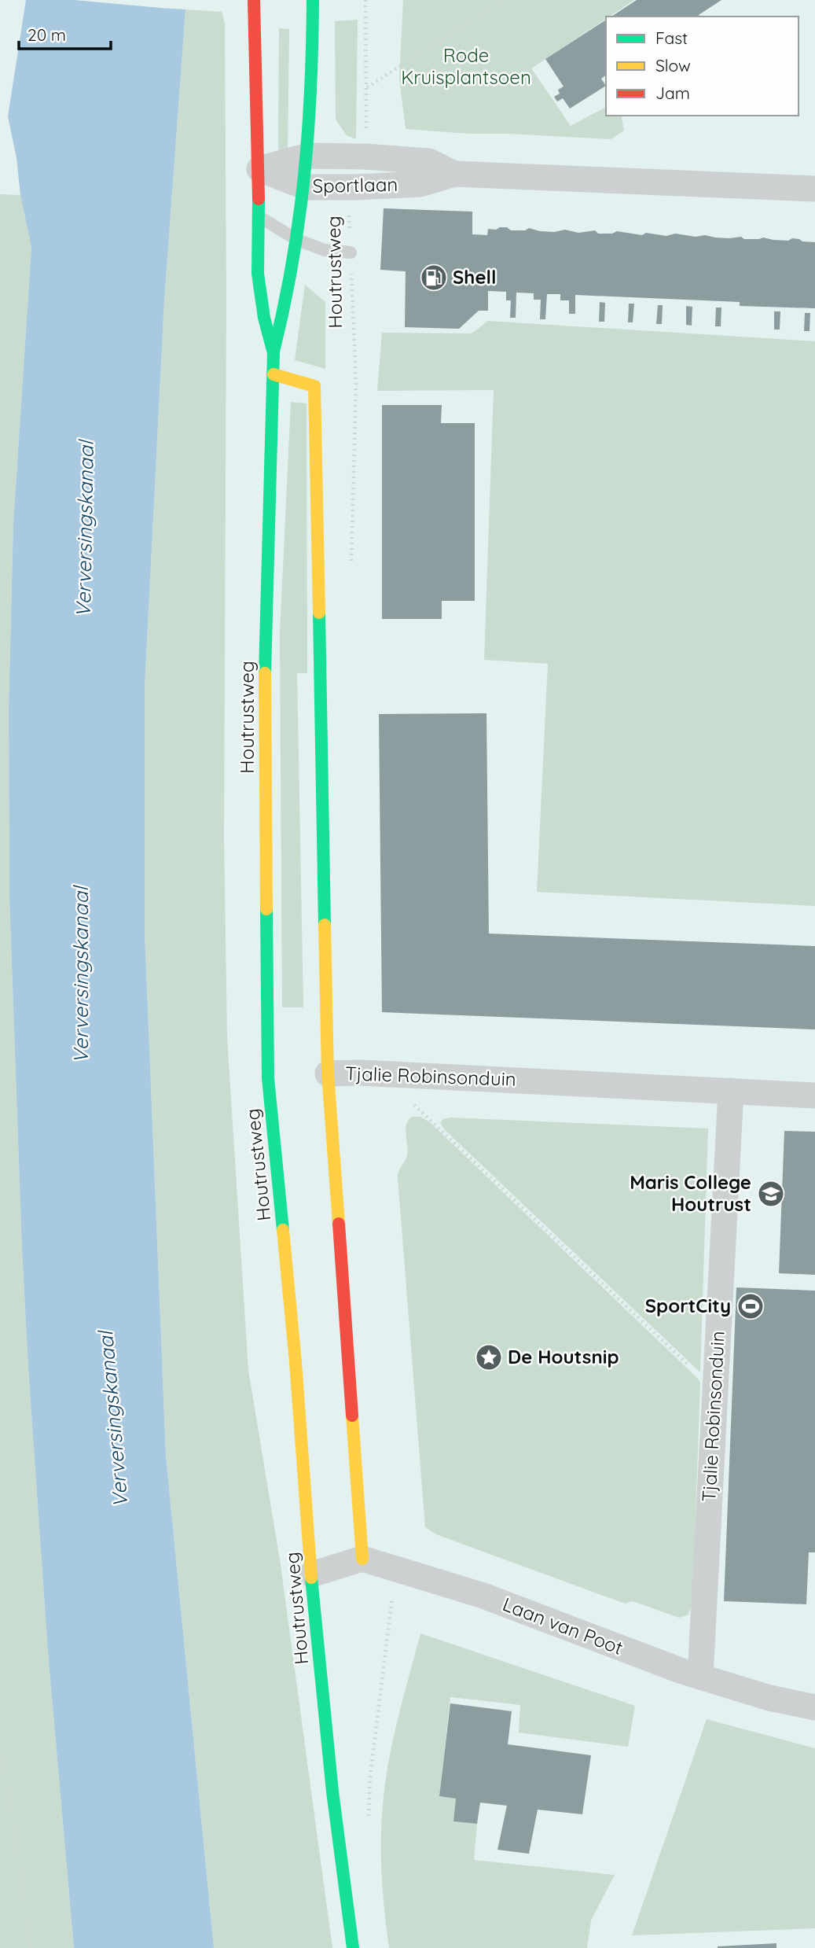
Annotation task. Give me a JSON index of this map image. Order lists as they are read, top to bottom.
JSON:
{
  "streets": {
    "main road": ["Houtrustweg"],
    "street": ["Sportlaan", "Tjalie Robinsonduin", "Laan van Poot"]
  },
  "crossings": [
    ["Sportlaan", "Houtrustweg"],
    ["Tjalie Robinsonduin", "Laan van Poot"]
  ],
  "water": ["Verversingskanaal"],
  "parks": ["Rode Kruisplantsoen"],
  "places": {
    "fuel station": ["Shell"],
    "school or university": ["Maris College Houtrust"],
    "sports": ["SportCity"],
    "place": ["De Houtsnip"]
  },
  "legend": ["Fast", "Slow", "Jam"],
  "scale_bar": "20 m"
}
